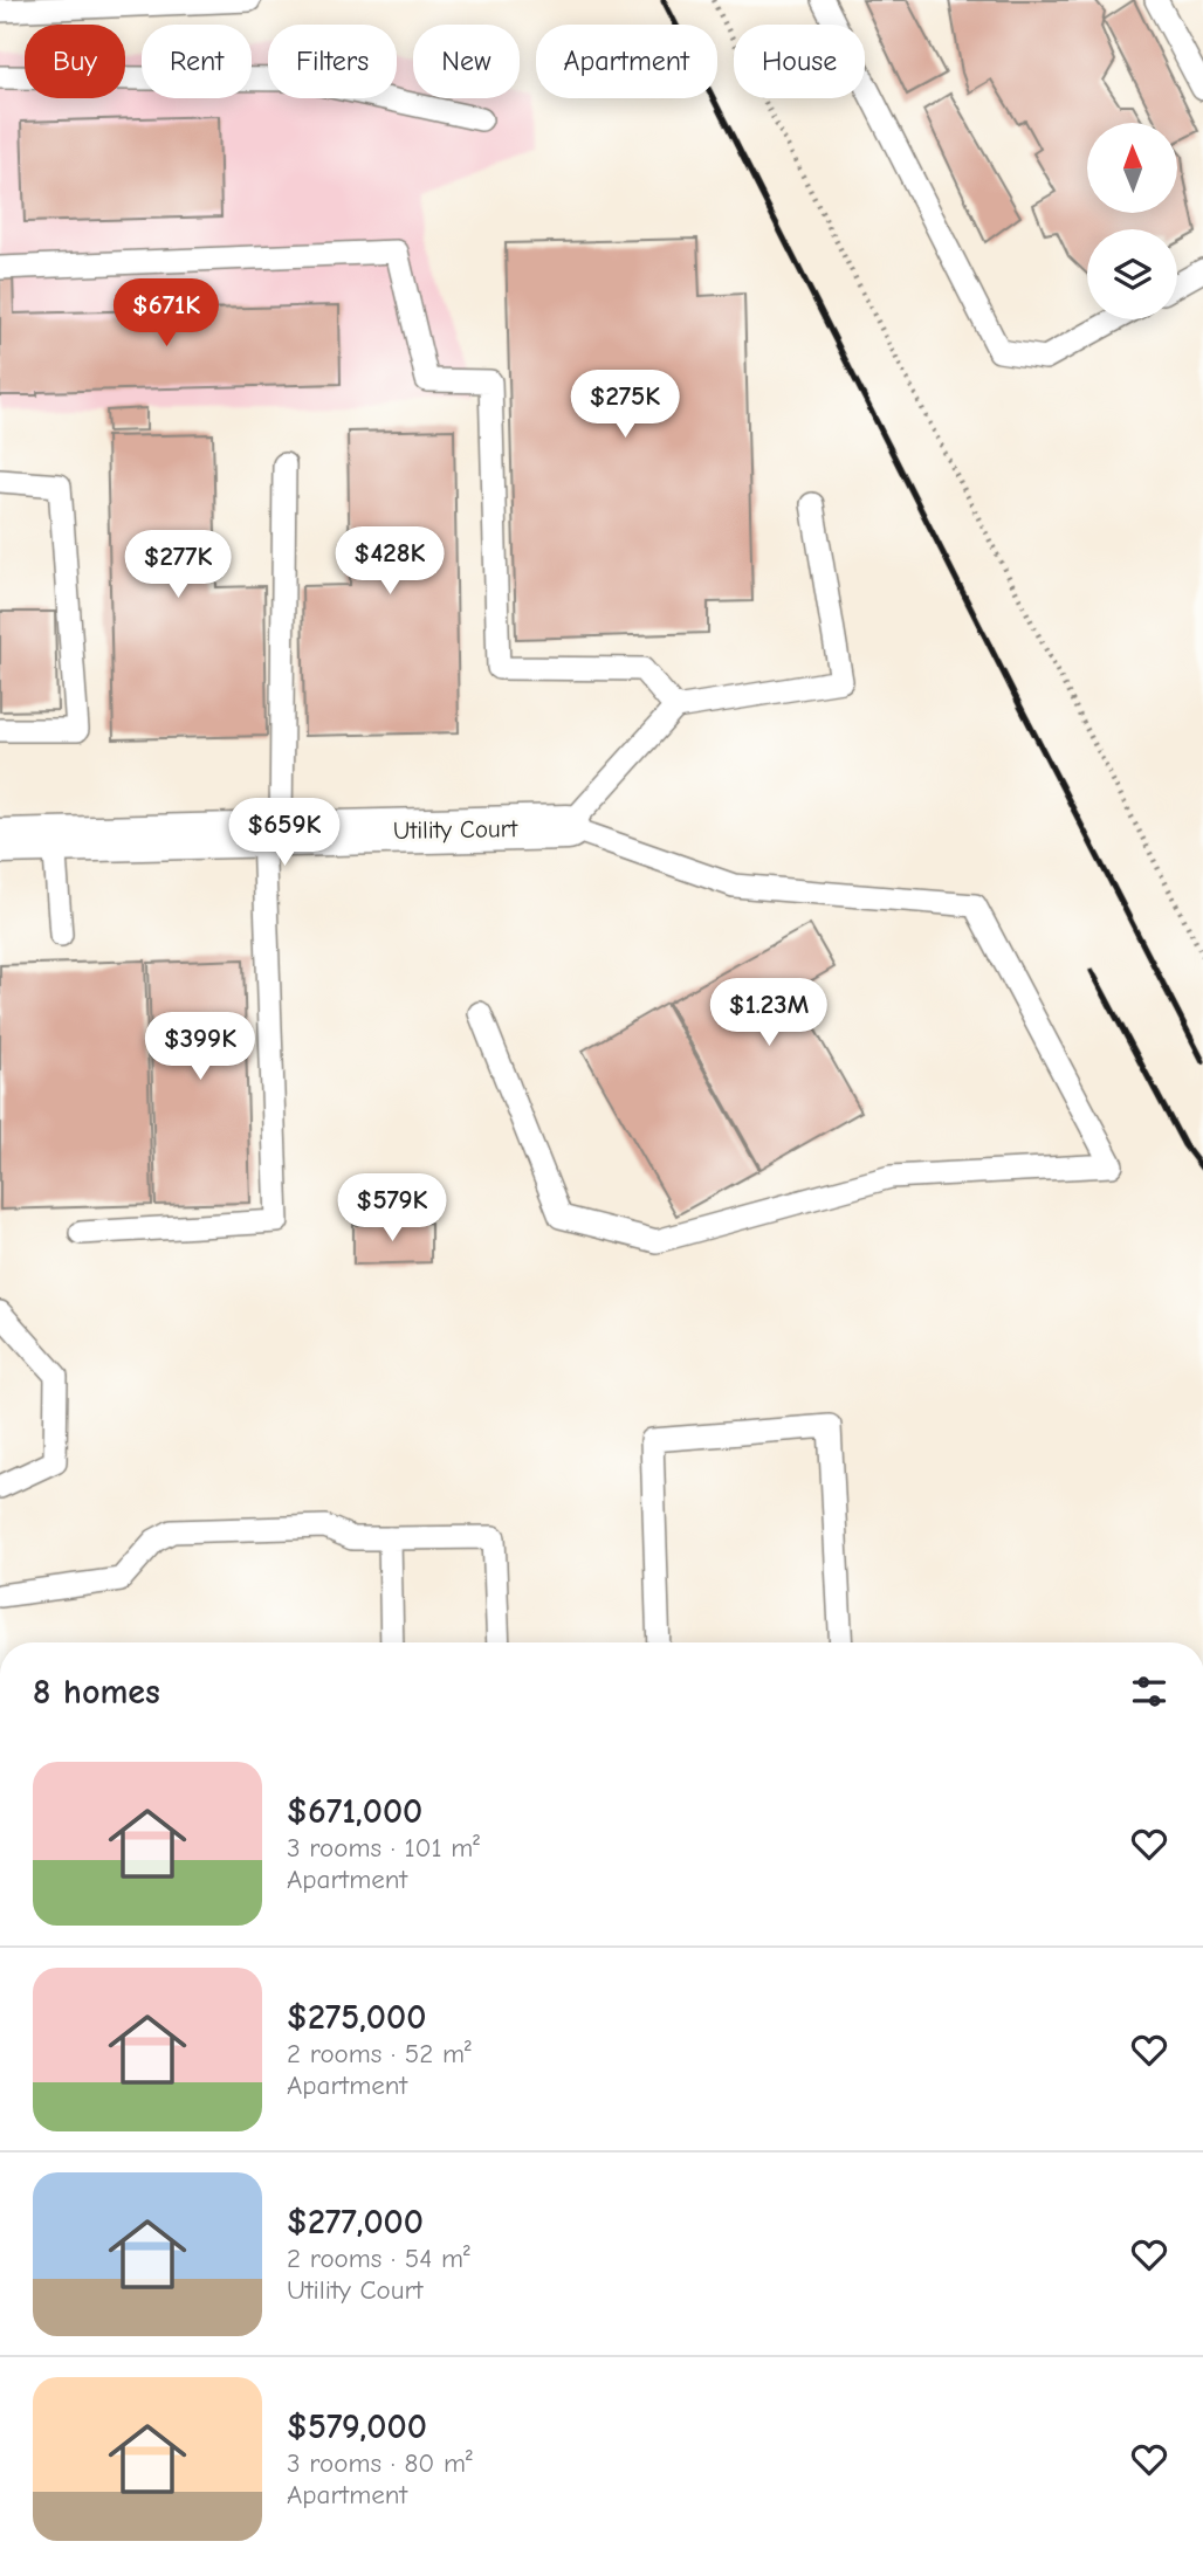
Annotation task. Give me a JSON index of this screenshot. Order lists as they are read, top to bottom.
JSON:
{
  "streets": {
    "street": ["Utility Court"]
  },
  "north": "top",
  "page": {
    "chip": [
      "Buy",
      "Rent",
      "Filters",
      "New",
      "Apartment",
      "House"
    ],
    "price": [
      "$671K",
      "$275K",
      "$428K",
      "$277K",
      "$659K",
      "$1.23M",
      "$399K",
      "$579K"
    ],
    "heading": "8 homes",
    "list": [
      {
        "name": "$671,000",
        "note": "3 rooms · 101 m² · Apartment"
      },
      {
        "name": "$275,000",
        "note": "2 rooms · 52 m² · Apartment"
      },
      {
        "name": "$277,000",
        "note": "2 rooms · 54 m² · Utility Court"
      },
      {
        "name": "$579,000",
        "note": "3 rooms · 80 m² · Apartment"
      }
    ]
  }
}
